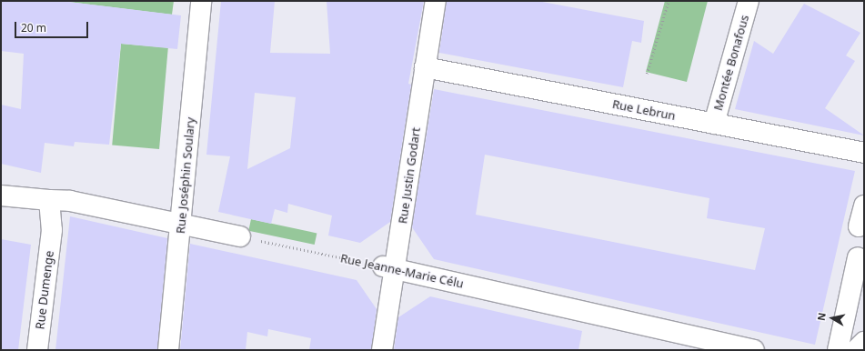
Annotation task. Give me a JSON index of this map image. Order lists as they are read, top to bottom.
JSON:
{
  "streets": {
    "street": [
      "Montée Bonafous",
      "Rue Lebrun",
      "Rue Joséphin Soulary",
      "Rue Justin Godart",
      "Rue Jeanne-Marie Célu",
      "Rue Dumenge"
    ]
  },
  "crossings": [
    ["Montée Bonafous", "Rue Lebrun"],
    ["Rue Lebrun", "Rue Justin Godart"],
    ["Rue Justin Godart", "Rue Jeanne-Marie Célu"]
  ],
  "scale_bar": "20 m",
  "north": "left"
}
